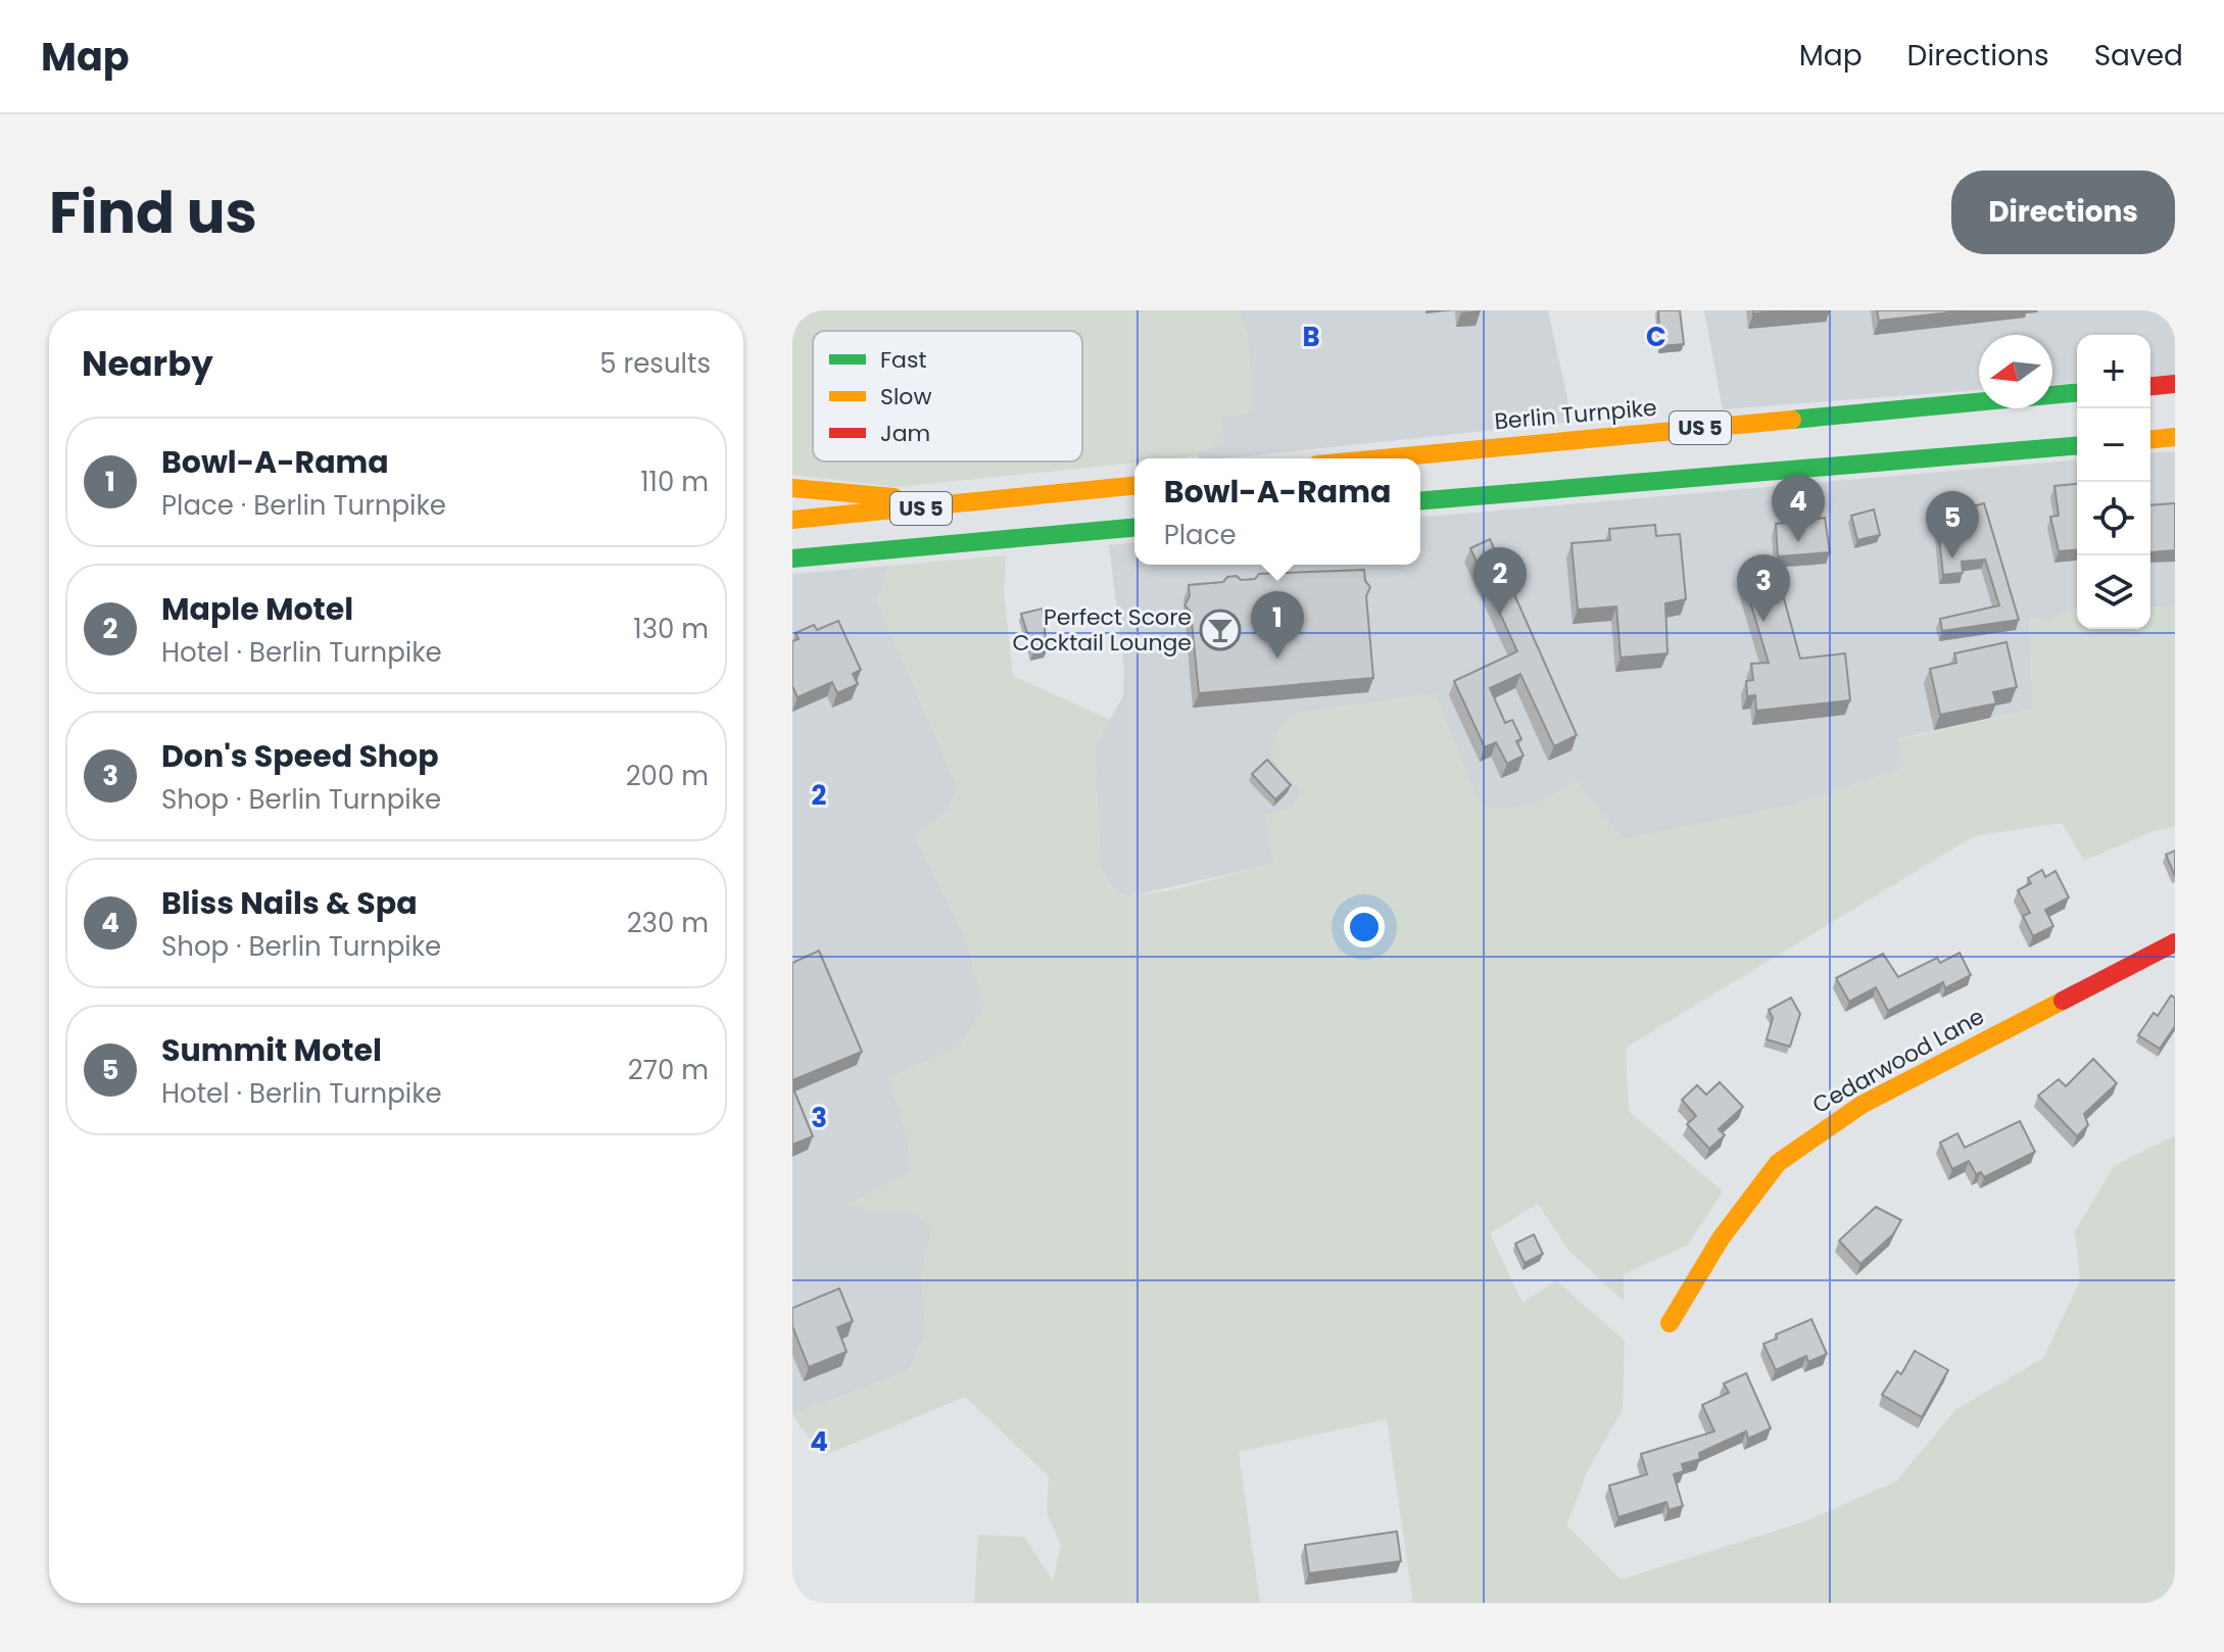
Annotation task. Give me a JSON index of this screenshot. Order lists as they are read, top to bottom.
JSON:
{
  "streets": {
    "main road": ["Berlin Turnpike", "US 5", "Cedarwood Lane"]
  },
  "places": {
    "bar": ["Perfect Score Cocktail Lounge"]
  },
  "legend": ["Fast", "Slow", "Jam"],
  "north": "left",
  "page": {
    "header": "Map",
    "nav": ["Map", "Directions", "Saved"],
    "title": "Find us",
    "buttons": "Directions",
    "heading": ["Nearby", "5 results"],
    "map_buttons": ["+", "−"],
    "list": [
      {
        "mark": "1",
        "name": "Bowl-A-Rama",
        "note": "Place · Berlin Turnpike",
        "value": "110 m"
      },
      {
        "mark": "2",
        "name": "Maple Motel",
        "note": "Hotel · Berlin Turnpike",
        "value": "130 m"
      },
      {
        "mark": "3",
        "name": "Don's Speed Shop",
        "note": "Shop · Berlin Turnpike",
        "value": "200 m"
      },
      {
        "mark": "4",
        "name": "Bliss Nails & Spa",
        "note": "Shop · Berlin Turnpike",
        "value": "230 m"
      },
      {
        "mark": "5",
        "name": "Summit Motel",
        "note": "Hotel · Berlin Turnpike",
        "value": "270 m"
      }
    ],
    "popup": ["Bowl-A-Rama", "Place"],
    "pins": [
      "4",
      "5",
      "2",
      "3",
      "1"
    ]
  },
  "grid": {
    "columns": ["B", "C"],
    "rows": ["2", "3", "4"]
  }
}
